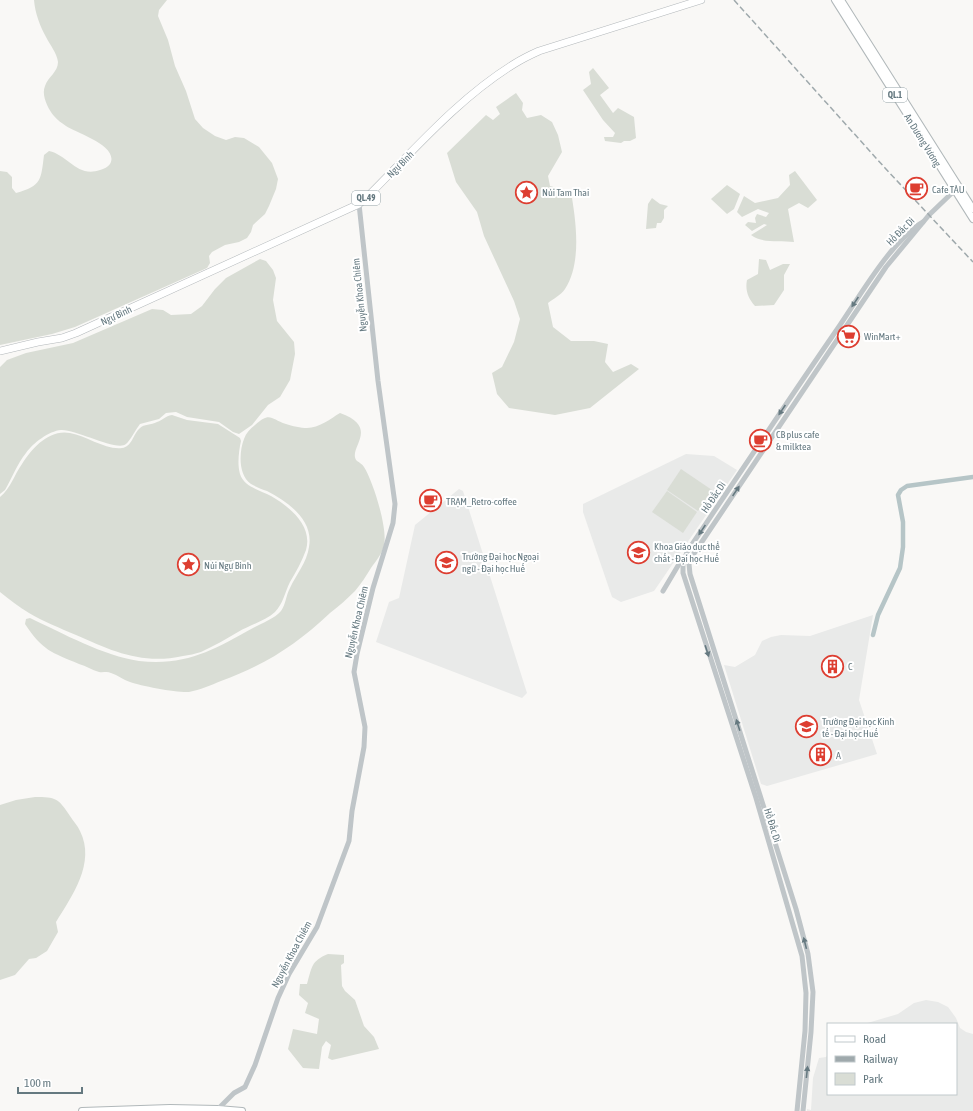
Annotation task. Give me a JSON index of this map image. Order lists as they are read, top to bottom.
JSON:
{
  "streets": {
    "highway": ["Ngự Bình", "QL.49"],
    "main road": ["QL.1", "An Dương Vương"],
    "street": ["Hồ Đắc Di", "Nguyễn Khoa Chiêm"]
  },
  "crossings": [
    ["Ngự Bình", "Nguyễn Khoa Chiêm"]
  ],
  "places": {
    "cafe": ["Cafe TÀU", "CB plus cafe & milktea", "TRẠM_Retro-coffee"],
    "place": ["Núi Tam Thai", "Núi Ngự Bình"],
    "supermarket": ["WinMart+"],
    "school or university": ["Khoa Giáo dục thể chất - Đại học Huế", "Trường Đại học Ngoại ngữ - Đại học Huế", "Trường Đại học Kinh tế - Đại học Huế"],
    "building": ["C", "A"]
  },
  "legend": ["Road", "Railway", "Park"],
  "scale_bar": "100 m"
}
